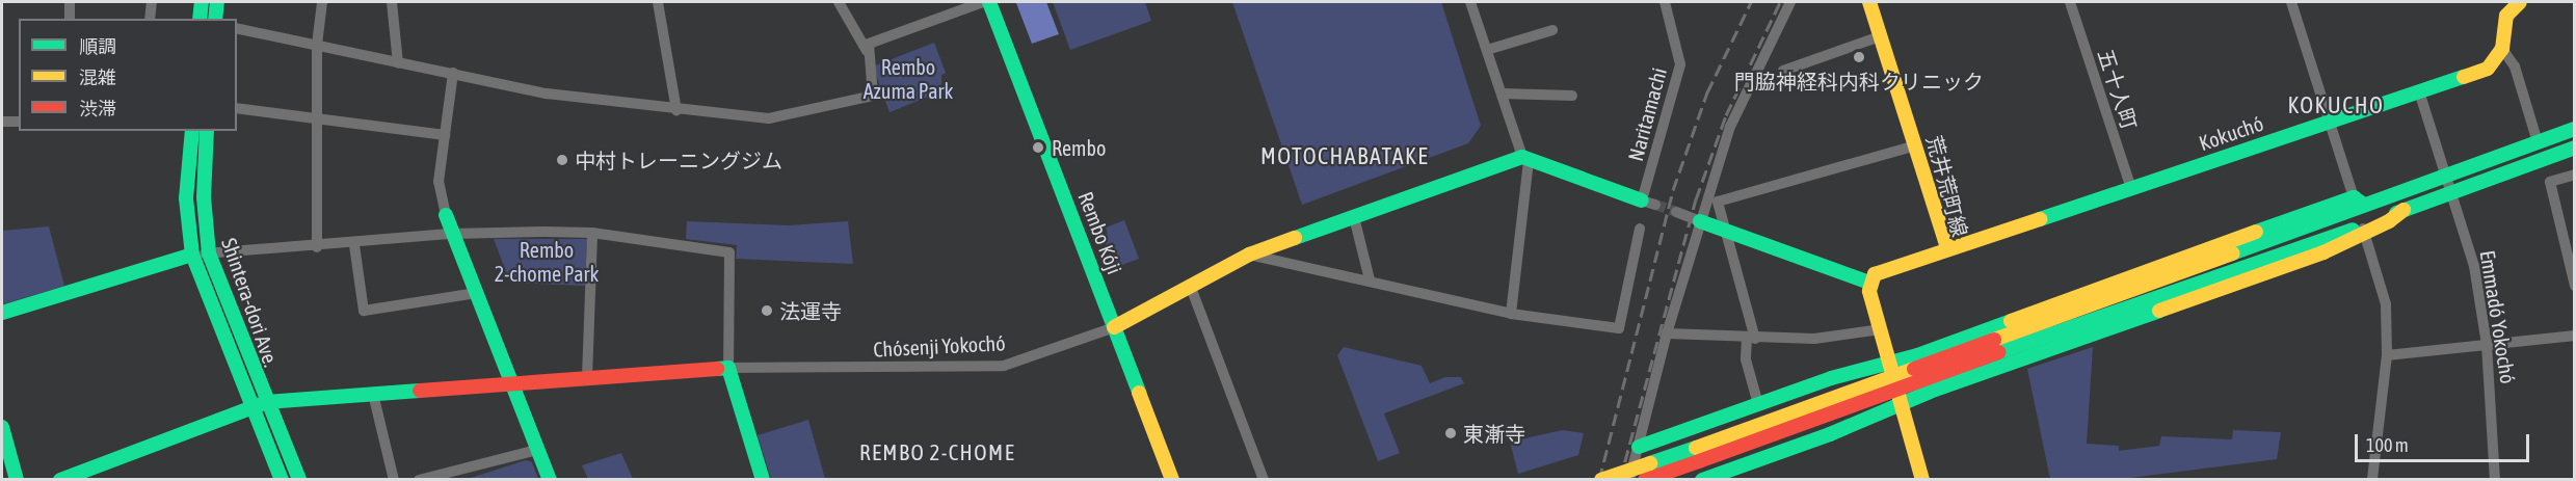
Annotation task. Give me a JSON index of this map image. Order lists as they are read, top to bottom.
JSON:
{
  "streets": {
    "street": [
      "五十人町",
      "Naritamachi",
      "Kokuchó",
      "荒井荒町線",
      "Rembo Kóji",
      "Shintera-dori Ave.",
      "Emmadó Yokochó",
      "Chósenji Yokochó"
    ]
  },
  "crossings": [
    ["五十人町", "Kokuchó"],
    ["Kokuchó", "荒井荒町線"],
    ["Kokuchó", "Emmadó Yokochó"],
    ["Rembo Kóji", "Chósenji Yokochó"]
  ],
  "districts": ["KOKUCHO", "MOTOCHABATAKE", "REMBO 2-CHOME"],
  "parks": ["Rembo Azuma Park", "Rembo 2-chome Park"],
  "places": [
    "門脇神経科内科クリニック",
    "Rembo",
    "中村トレーニングジム",
    "法運寺",
    "東漸寺"
  ],
  "legend": ["順調", "混雑", "渋滞"],
  "scale_bar": "100 m"
}
